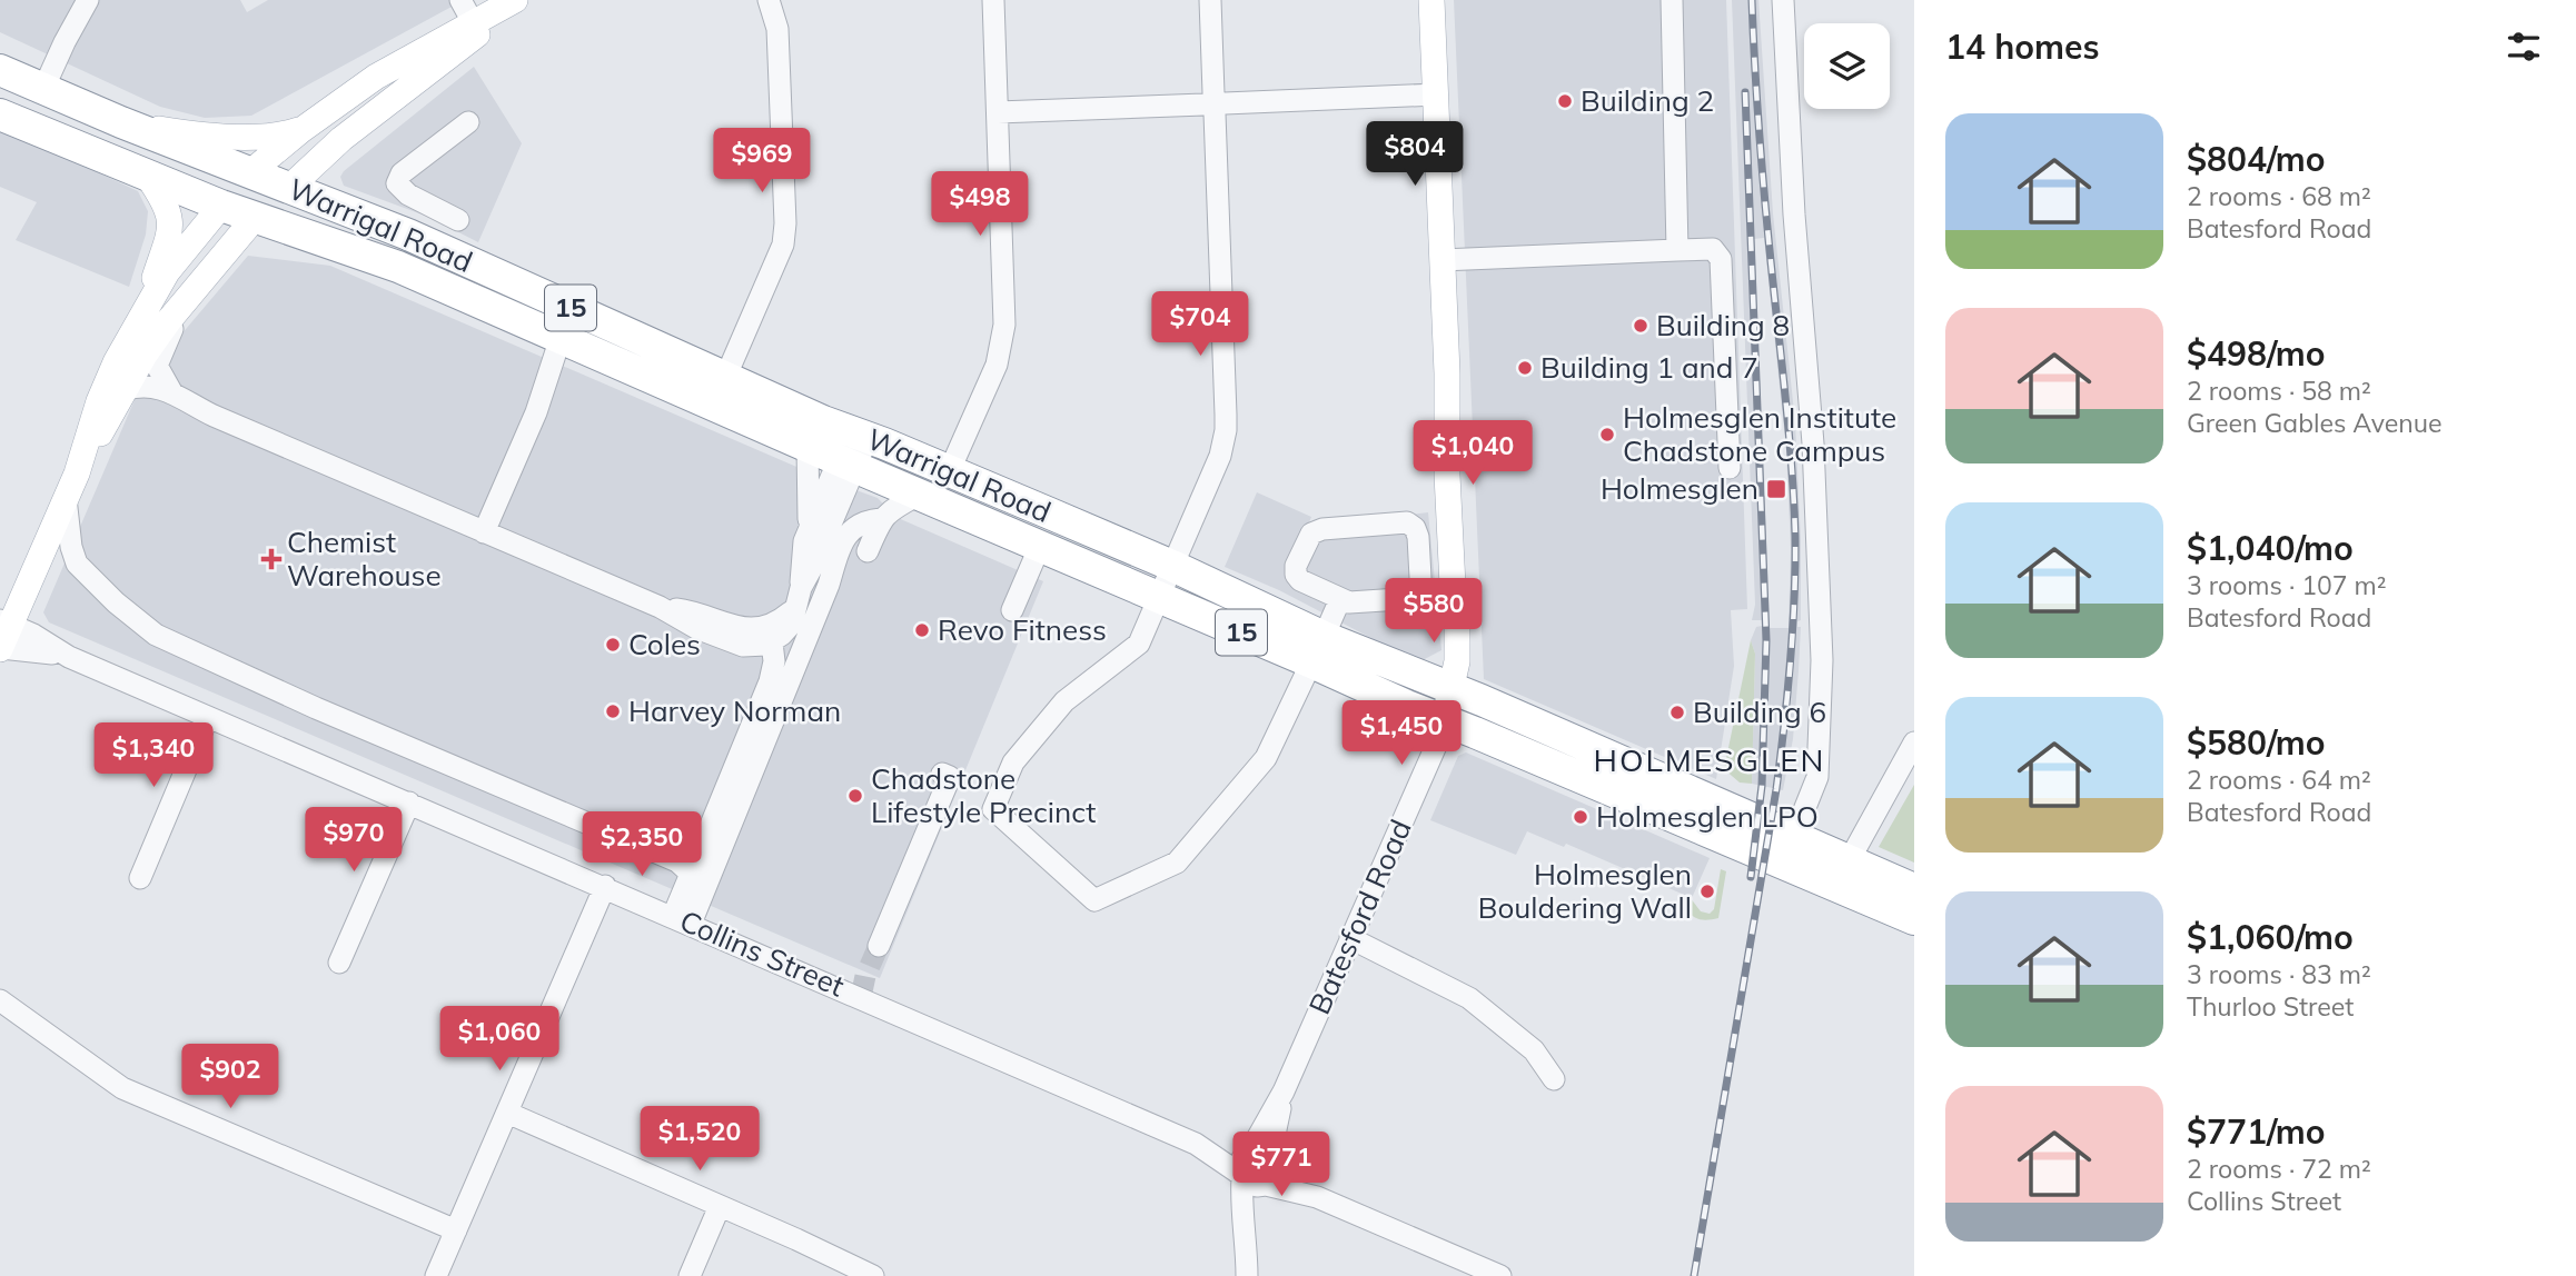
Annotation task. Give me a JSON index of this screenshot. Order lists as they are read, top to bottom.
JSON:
{
  "streets": {
    "highway": ["Warrigal Road", "15"],
    "main road": ["Batesford Road"],
    "street": ["Collins Street"]
  },
  "crossings": [
    ["Warrigal Road", "Batesford Road"],
    ["Batesford Road", "Collins Street"]
  ],
  "districts": ["HOLMESGLEN"],
  "places": {
    "other": [
      "Building 2",
      "Building 8",
      "Building 1 and 7",
      "Holmesglen Institute Chadstone Campus",
      "Revo Fitness",
      "Coles",
      "Harvey Norman",
      "Building 6",
      "Chadstone Lifestyle Precinct",
      "Holmesglen LPO",
      "Holmesglen Bouldering Wall"
    ],
    "transit": ["Holmesglen"],
    "health": ["Chemist Warehouse"]
  },
  "page": {
    "heading": "14 homes",
    "list": [
      {
        "name": "$804/mo",
        "note": "2 rooms · 68 m² · Batesford Road"
      },
      {
        "name": "$498/mo",
        "note": "2 rooms · 58 m² · Green Gables Avenue"
      },
      {
        "name": "$1,040/mo",
        "note": "3 rooms · 107 m² · Batesford Road"
      },
      {
        "name": "$580/mo",
        "note": "2 rooms · 64 m² · Batesford Road"
      },
      {
        "name": "$1,060/mo",
        "note": "3 rooms · 83 m² · Thurloo Street"
      },
      {
        "name": "$771/mo",
        "note": "2 rooms · 72 m² · Collins Street"
      }
    ],
    "price": [
      "$804",
      "$969",
      "$498",
      "$704",
      "$1,040",
      "$580",
      "$1,450",
      "$1,340",
      "$970",
      "$2,350",
      "$1,060",
      "$902",
      "$1,520",
      "$771"
    ]
  }
}
